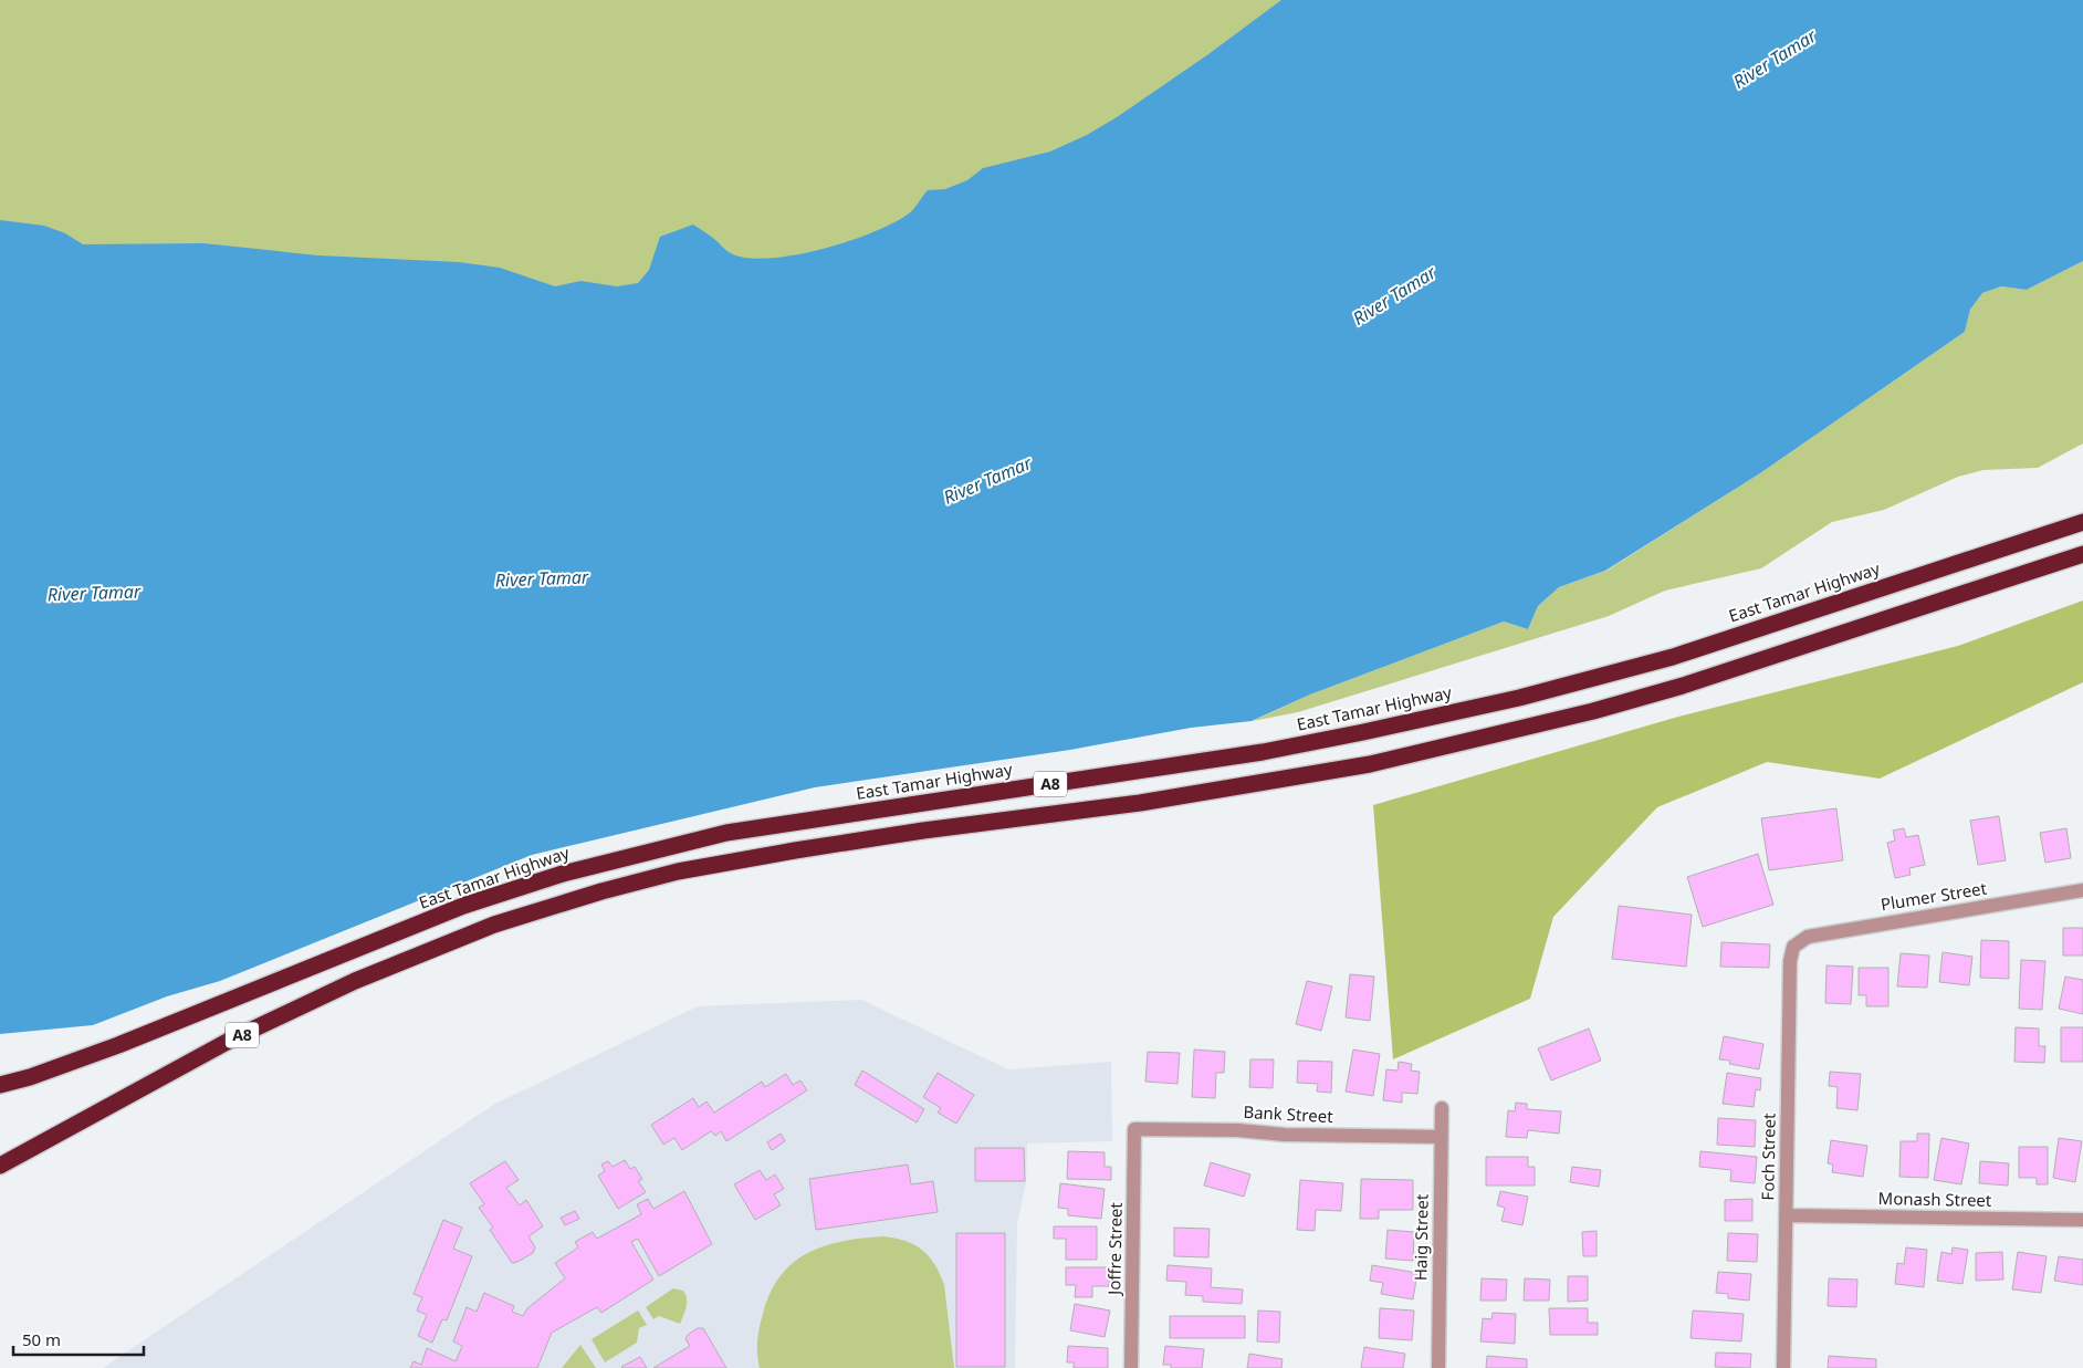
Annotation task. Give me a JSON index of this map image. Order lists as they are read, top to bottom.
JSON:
{
  "streets": {
    "highway": ["East Tamar Highway", "A8"],
    "street": [
      "Plumer Street",
      "Bank Street",
      "Foch Street",
      "Monash Street",
      "Haig Street",
      "Joffre Street"
    ]
  },
  "crossings": [
    ["East Tamar Highway", "A8"],
    ["Plumer Street", "Foch Street"],
    ["Bank Street", "Haig Street"],
    ["Bank Street", "Joffre Street"],
    ["Foch Street", "Monash Street"]
  ],
  "water": ["River Tamar"],
  "scale_bar": "50 m"
}
